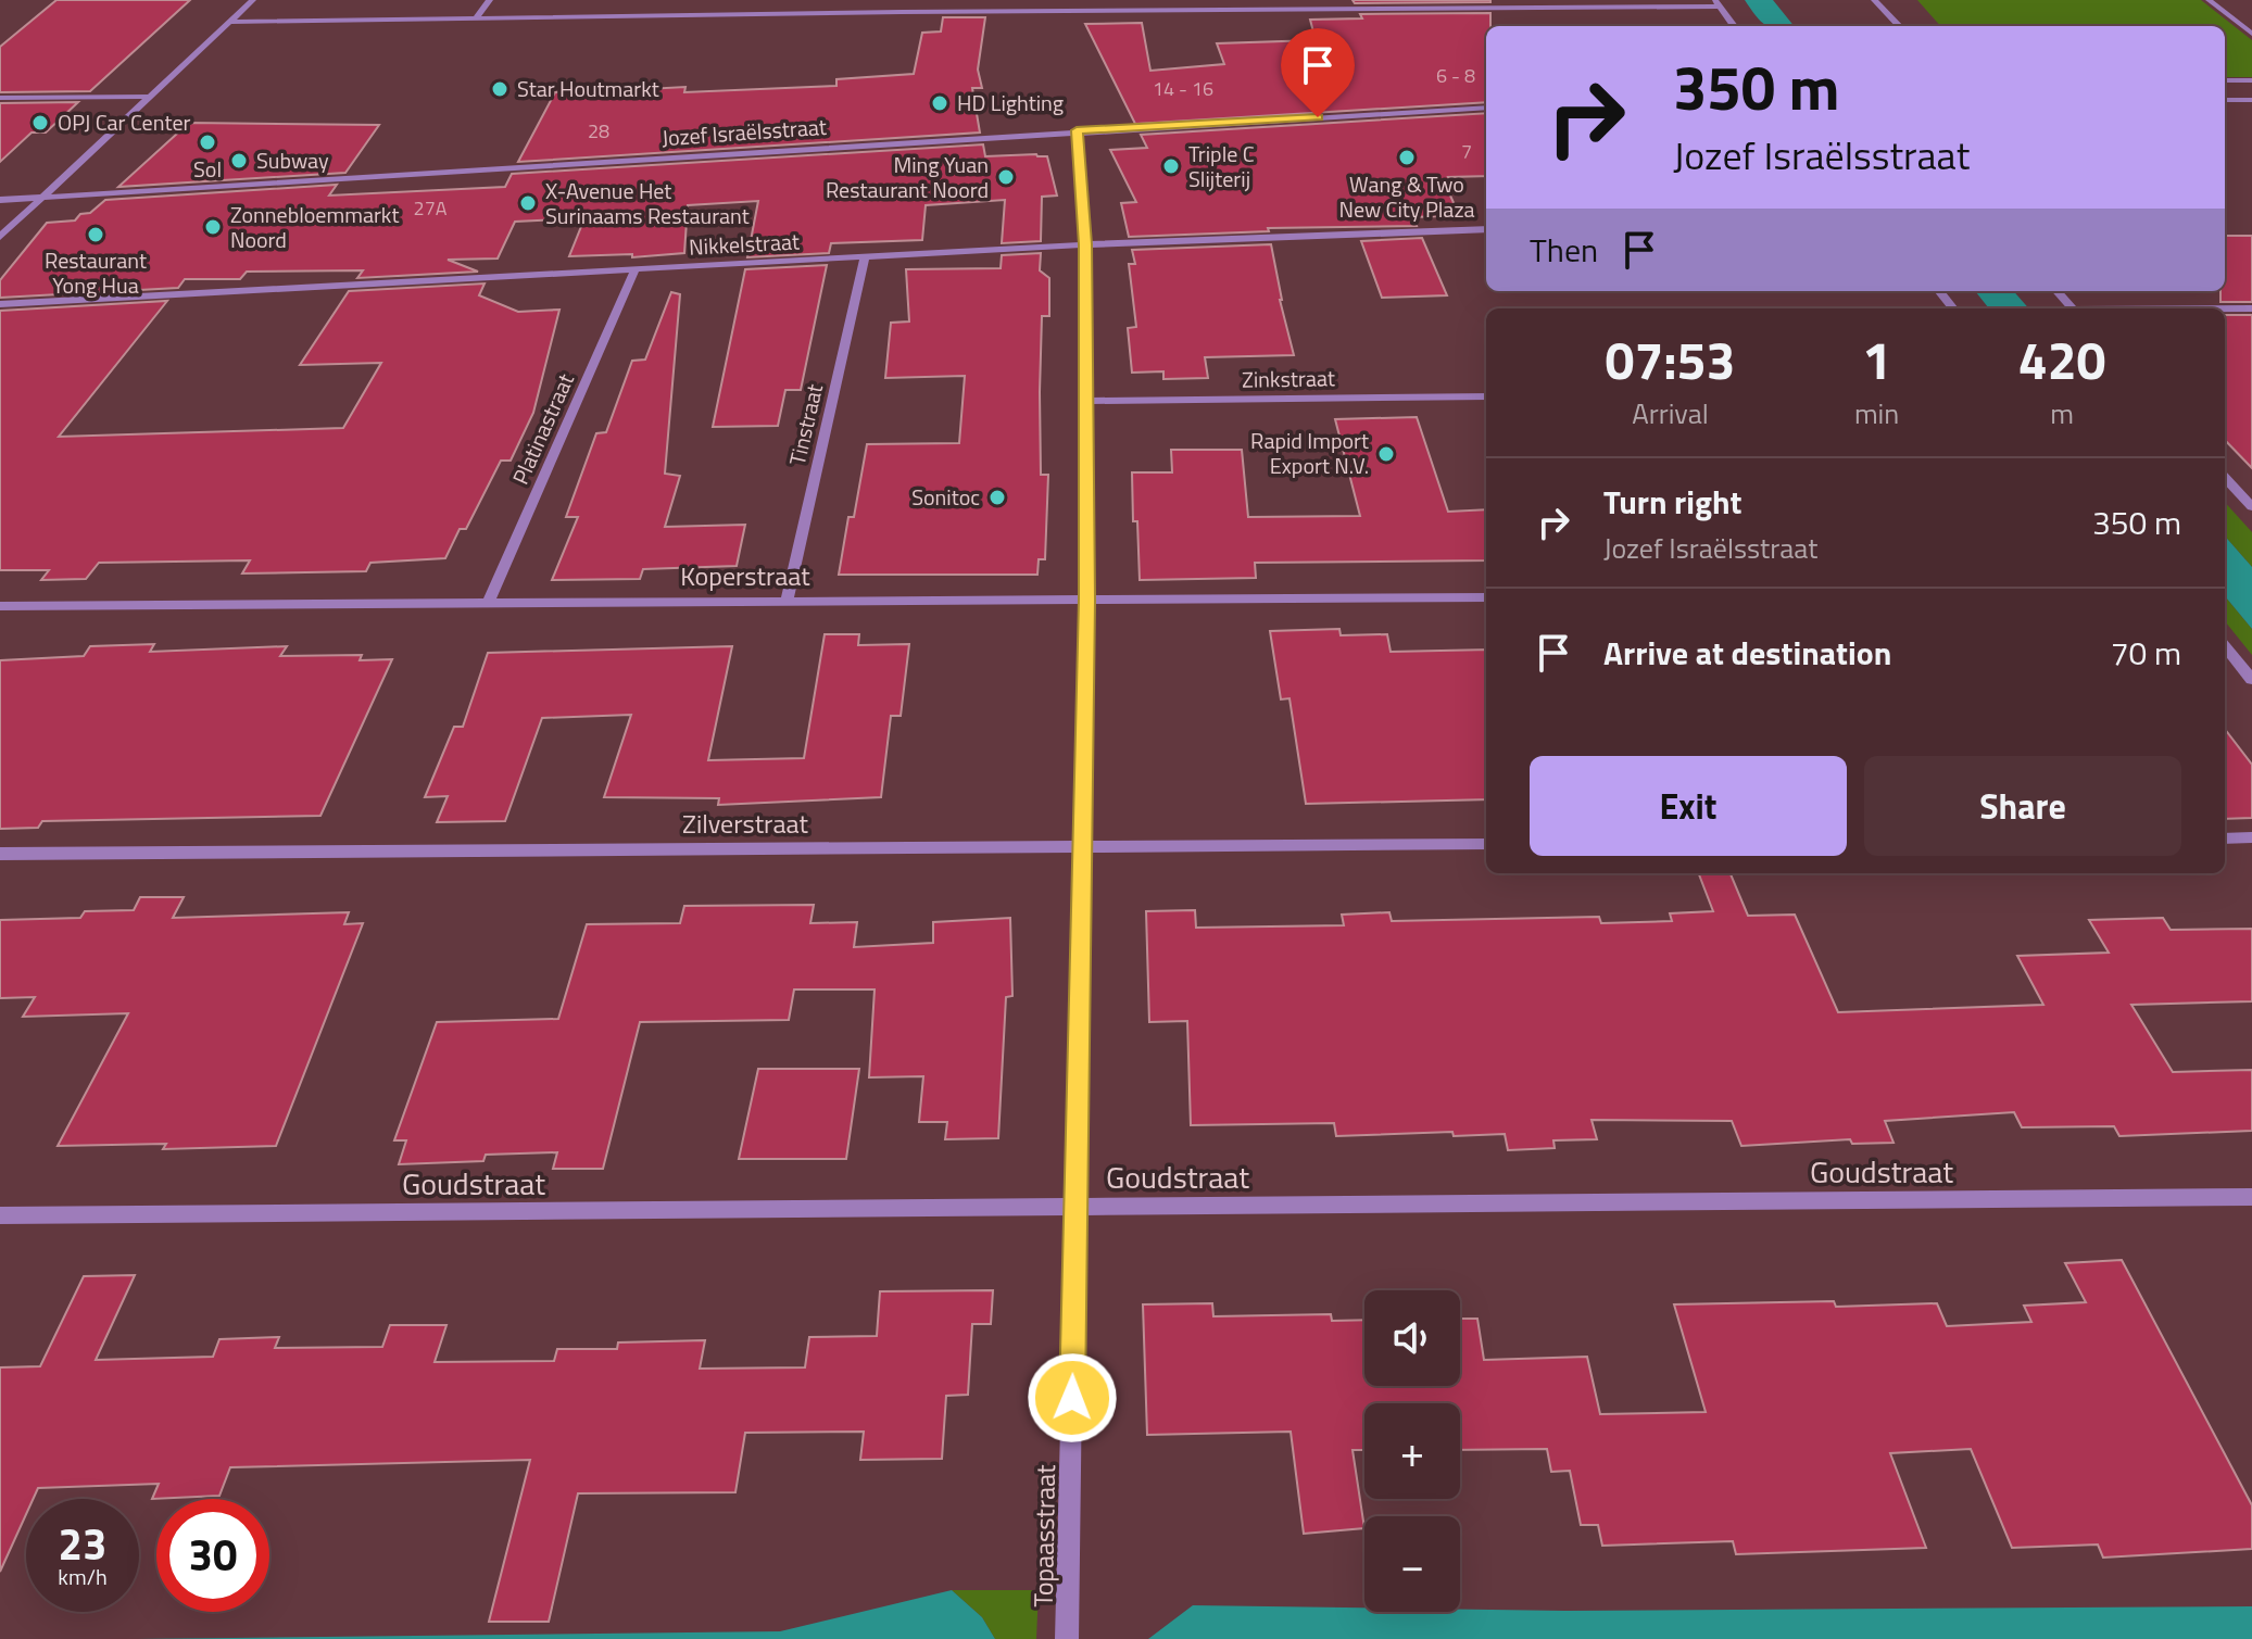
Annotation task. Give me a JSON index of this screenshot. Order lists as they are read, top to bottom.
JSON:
{
  "streets": {
    "street": [
      "Jozef Israëlsstraat",
      "Nikkelstraat",
      "Zinkstraat",
      "Tinstraat",
      "Platinastraat",
      "Koperstraat",
      "Zilverstraat",
      "Goudstraat",
      "Topaasstraat"
    ]
  },
  "crossings": [
    ["Jozef Israëlsstraat", "Topaasstraat"],
    ["Nikkelstraat", "Tinstraat"],
    ["Nikkelstraat", "Platinastraat"],
    ["Nikkelstraat", "Topaasstraat"],
    ["Zinkstraat", "Topaasstraat"],
    ["Tinstraat", "Koperstraat"],
    ["Platinastraat", "Koperstraat"],
    ["Koperstraat", "Topaasstraat"],
    ["Zilverstraat", "Topaasstraat"],
    ["Goudstraat", "Topaasstraat"]
  ],
  "places": [
    "Star Houtmarkt",
    "HD Lighting",
    "OPJ Car Center",
    "Sol",
    "Wang & Two New City Plaza",
    "Subway",
    "Triple C Slijterij",
    "Ming Yuan Restaurant Noord",
    "X-Avenue Het Surinaams Restaurant",
    "Zonnebloemmarkt Noord",
    "Restaurant Yong Hua",
    "Rapid Import Export N.V.",
    "Sonitoc"
  ],
  "house_numbers": [
    "6 - 8",
    "14 - 16",
    "28",
    "7",
    "27A"
  ],
  "page": {
    "turn": ["350 m", "Jozef Israëlsstraat"],
    "then": "Then",
    "eta": [
      "07:53",
      "Arrival",
      "1",
      "min",
      "420",
      "m"
    ],
    "list": [
      {
        "name": "Turn right",
        "note": "Jozef Israëlsstraat",
        "value": "350 m"
      },
      {
        "name": "Arrive at destination",
        "value": "70 m"
      }
    ],
    "buttons": ["Exit", "Share"],
    "map_buttons": ["+", "−"],
    "speed": "23 km/h",
    "limit": "30"
  }
}
